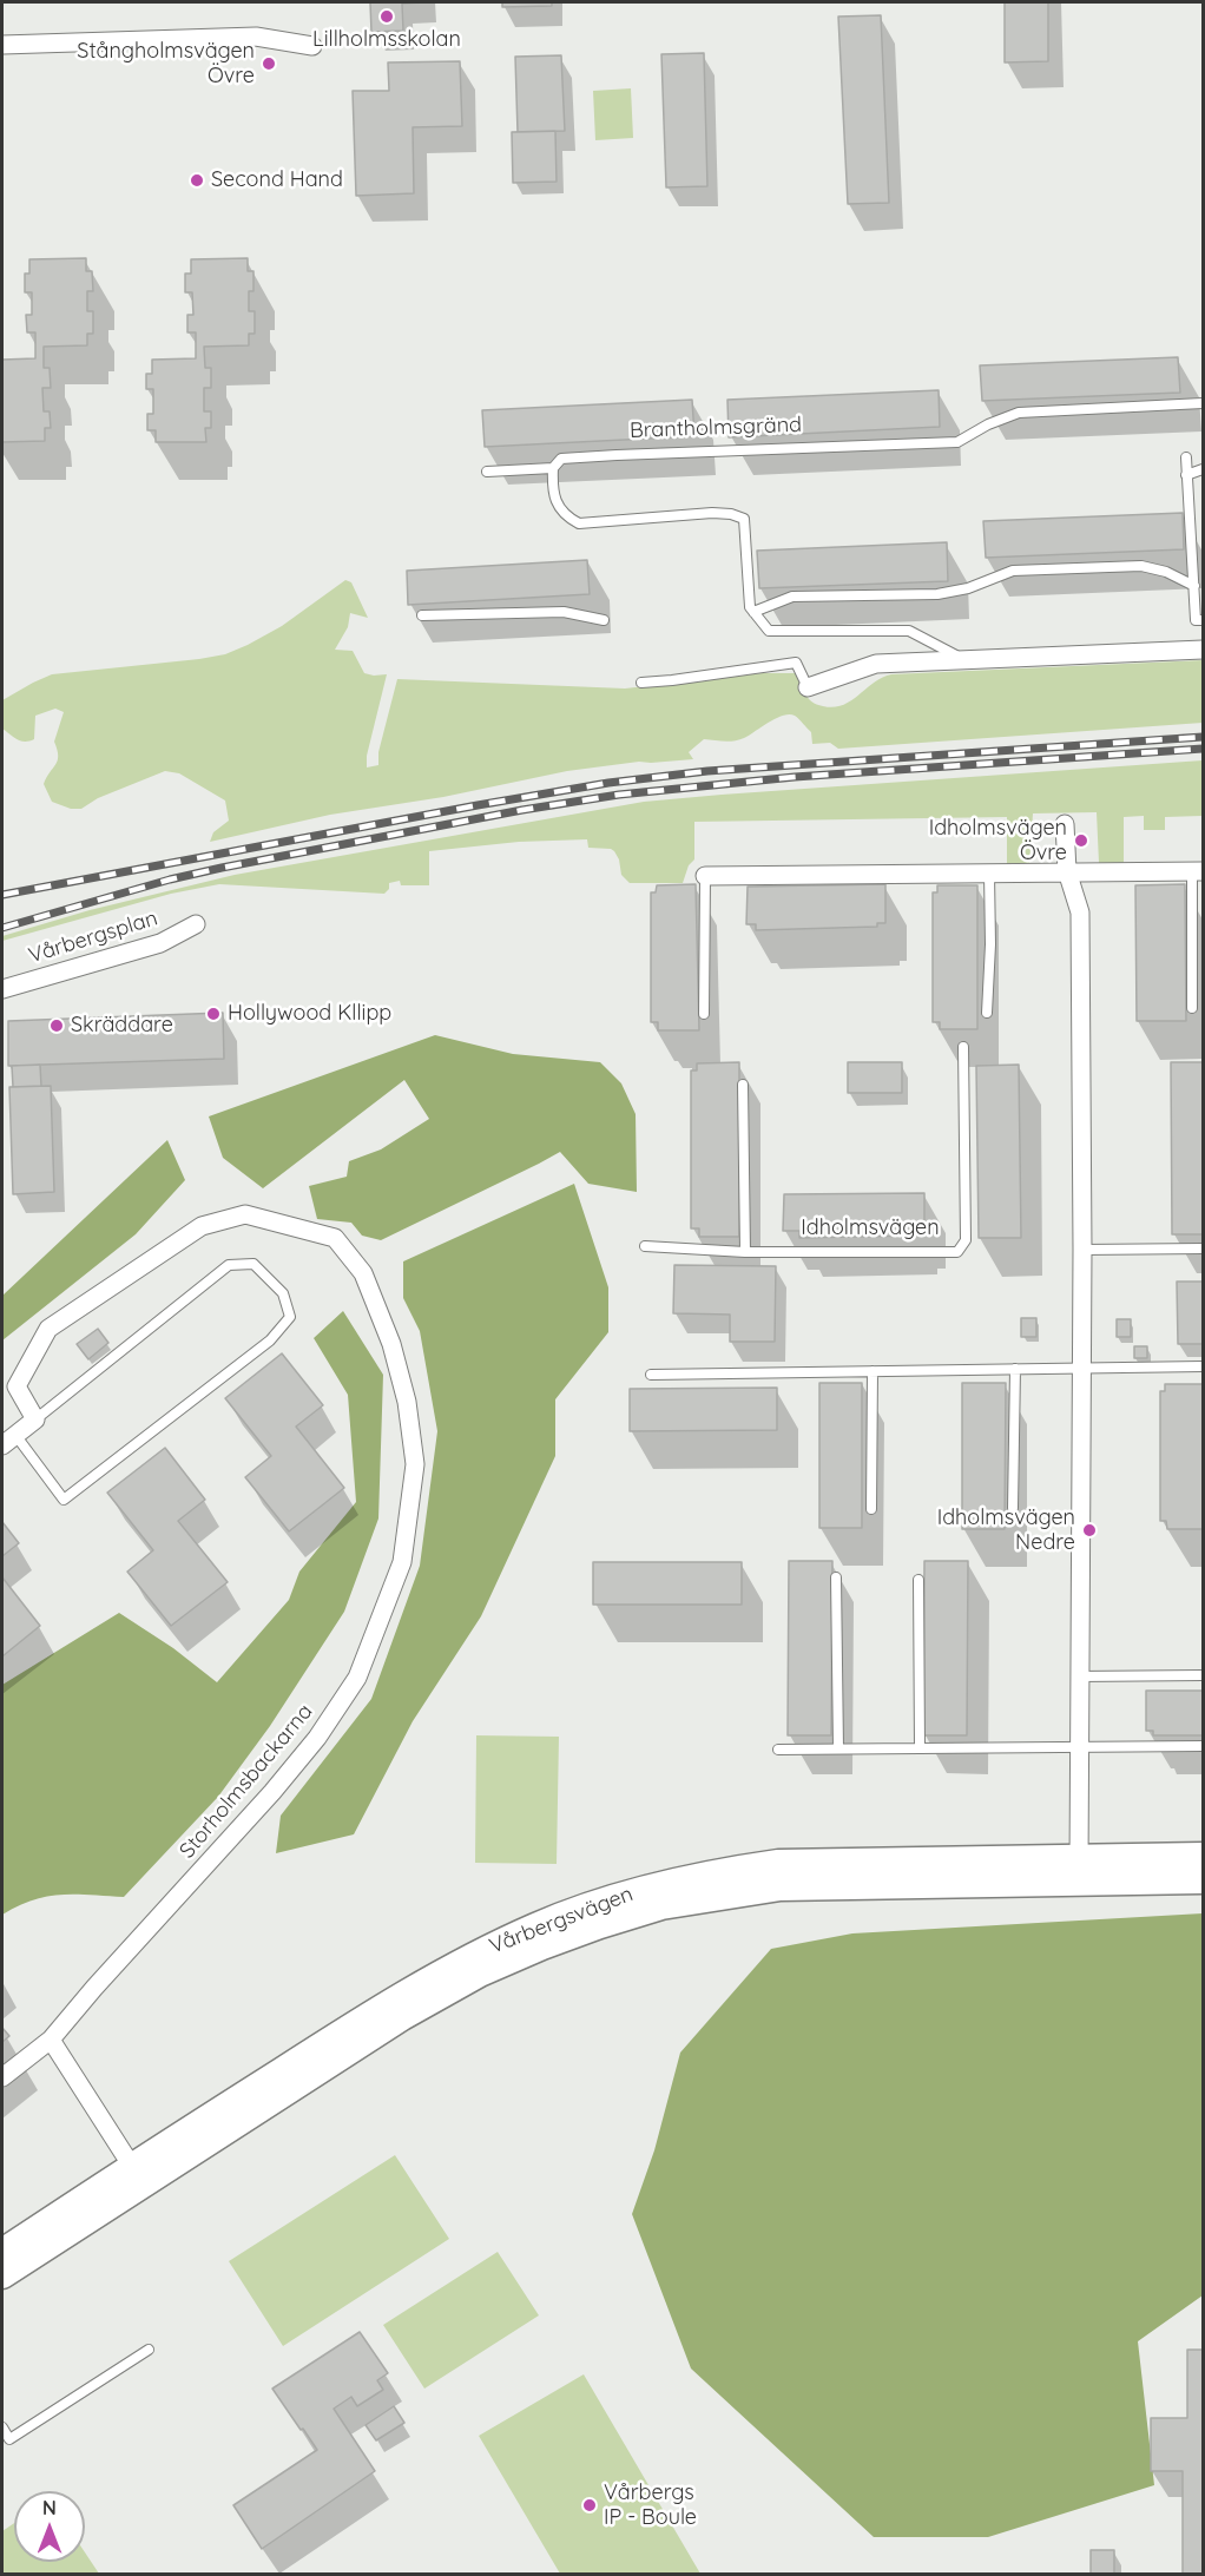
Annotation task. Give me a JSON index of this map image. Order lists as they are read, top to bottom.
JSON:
{
  "streets": {
    "street": ["Vårbergsplan", "Storholmsbackarna", "Vårbergsvägen"],
    "lane": ["Brantholmsgränd", "Idholmsvägen"]
  },
  "places": [
    "Lillholmsskolan",
    "Stångholmsvägen Övre",
    "Second Hand",
    "Idholmsvägen Övre",
    "Hollywood Kllipp",
    "Skräddare",
    "Idholmsvägen Nedre",
    "Vårbergs IP - Boule"
  ],
  "north": "top"
}
